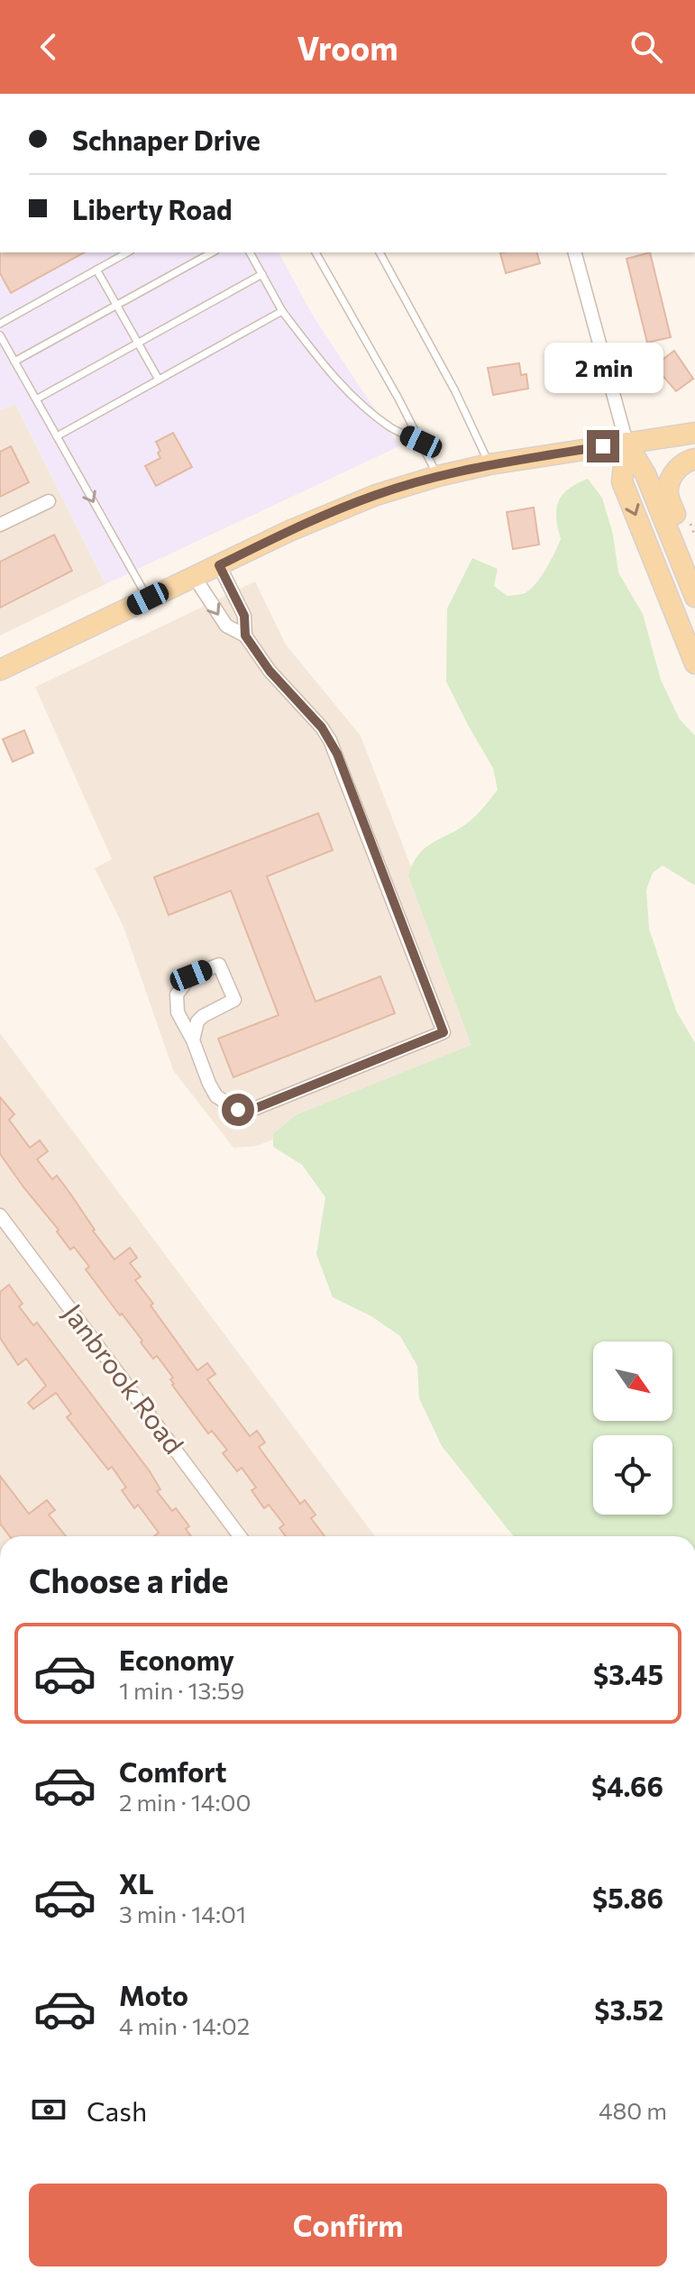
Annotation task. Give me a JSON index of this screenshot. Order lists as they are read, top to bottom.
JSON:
{
  "streets": {
    "street": ["Janbrook Road"]
  },
  "north": "bottom right",
  "page": {
    "header": "Vroom",
    "banner": ["Schnaper Drive", "Liberty Road"],
    "bubble": "2 min",
    "heading": "Choose a ride",
    "list": [
      {
        "name": "Economy",
        "note": "1 min · 13:59",
        "value": "$3.45"
      },
      {
        "name": "Comfort",
        "note": "2 min · 14:00",
        "value": "$4.66"
      },
      {
        "name": "XL",
        "note": "3 min · 14:01",
        "value": "$5.86"
      },
      {
        "name": "Moto",
        "note": "4 min · 14:02",
        "value": "$3.52"
      }
    ],
    "pay": ["Cash", "480 m"],
    "buttons": "Confirm"
  }
}
